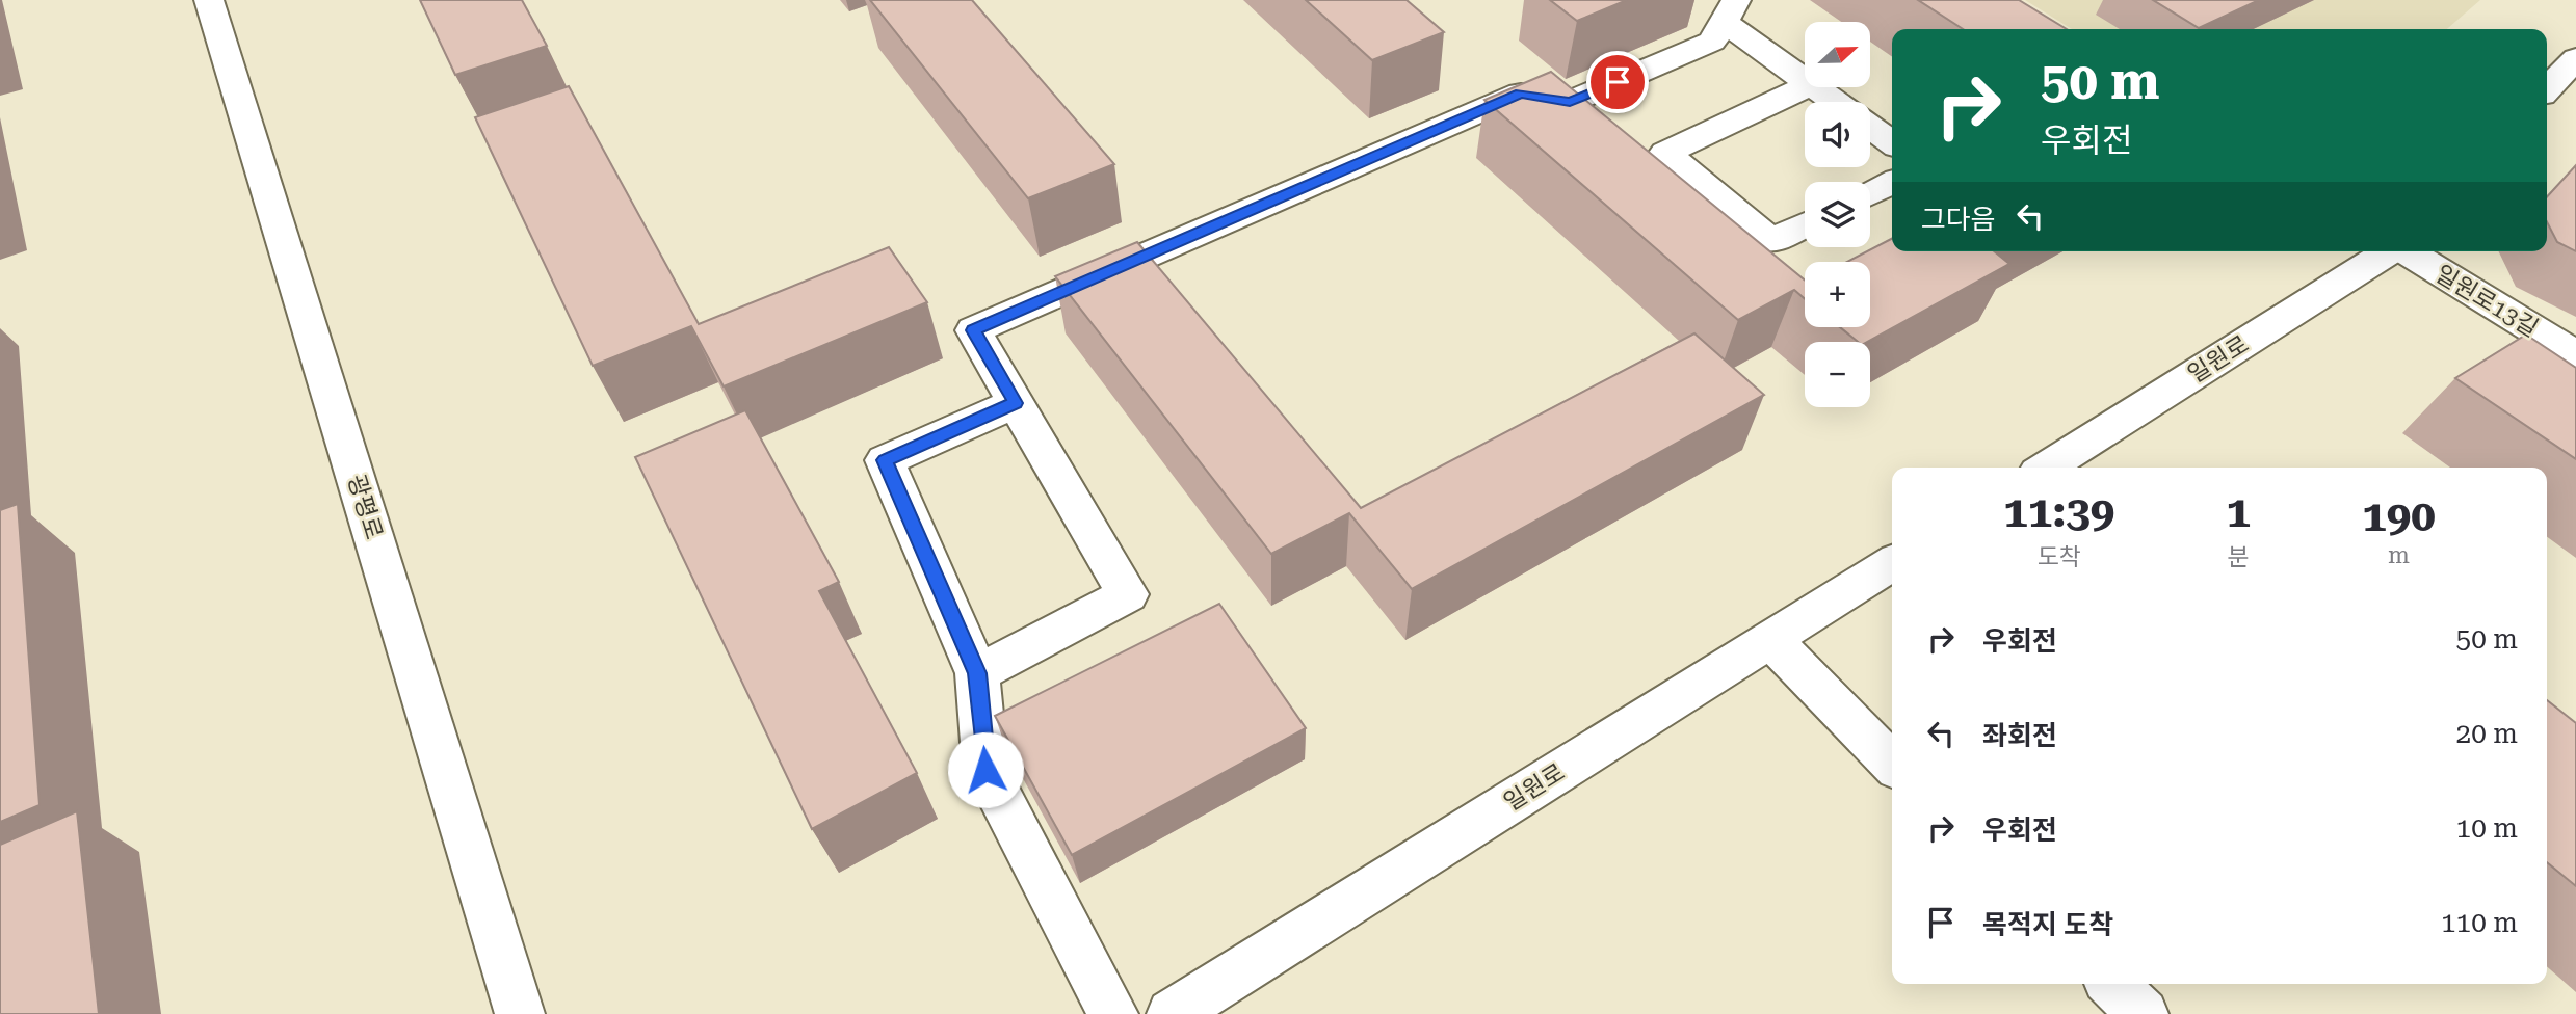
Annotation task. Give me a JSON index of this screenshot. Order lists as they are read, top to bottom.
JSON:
{
  "streets": {
    "street": ["일원로13길", "일원로", "광평로"]
  },
  "north": "right",
  "page": {
    "map_buttons": ["+", "−"],
    "turn": ["50 m", "우회전"],
    "then": "그다음",
    "eta": [
      "11:39",
      "도착",
      "1",
      "분",
      "190",
      "m"
    ],
    "list": [
      {
        "name": "우회전",
        "value": "50 m"
      },
      {
        "name": "좌회전",
        "value": "20 m"
      },
      {
        "name": "우회전",
        "value": "10 m"
      },
      {
        "name": "목적지 도착",
        "value": "110 m"
      }
    ]
  }
}
